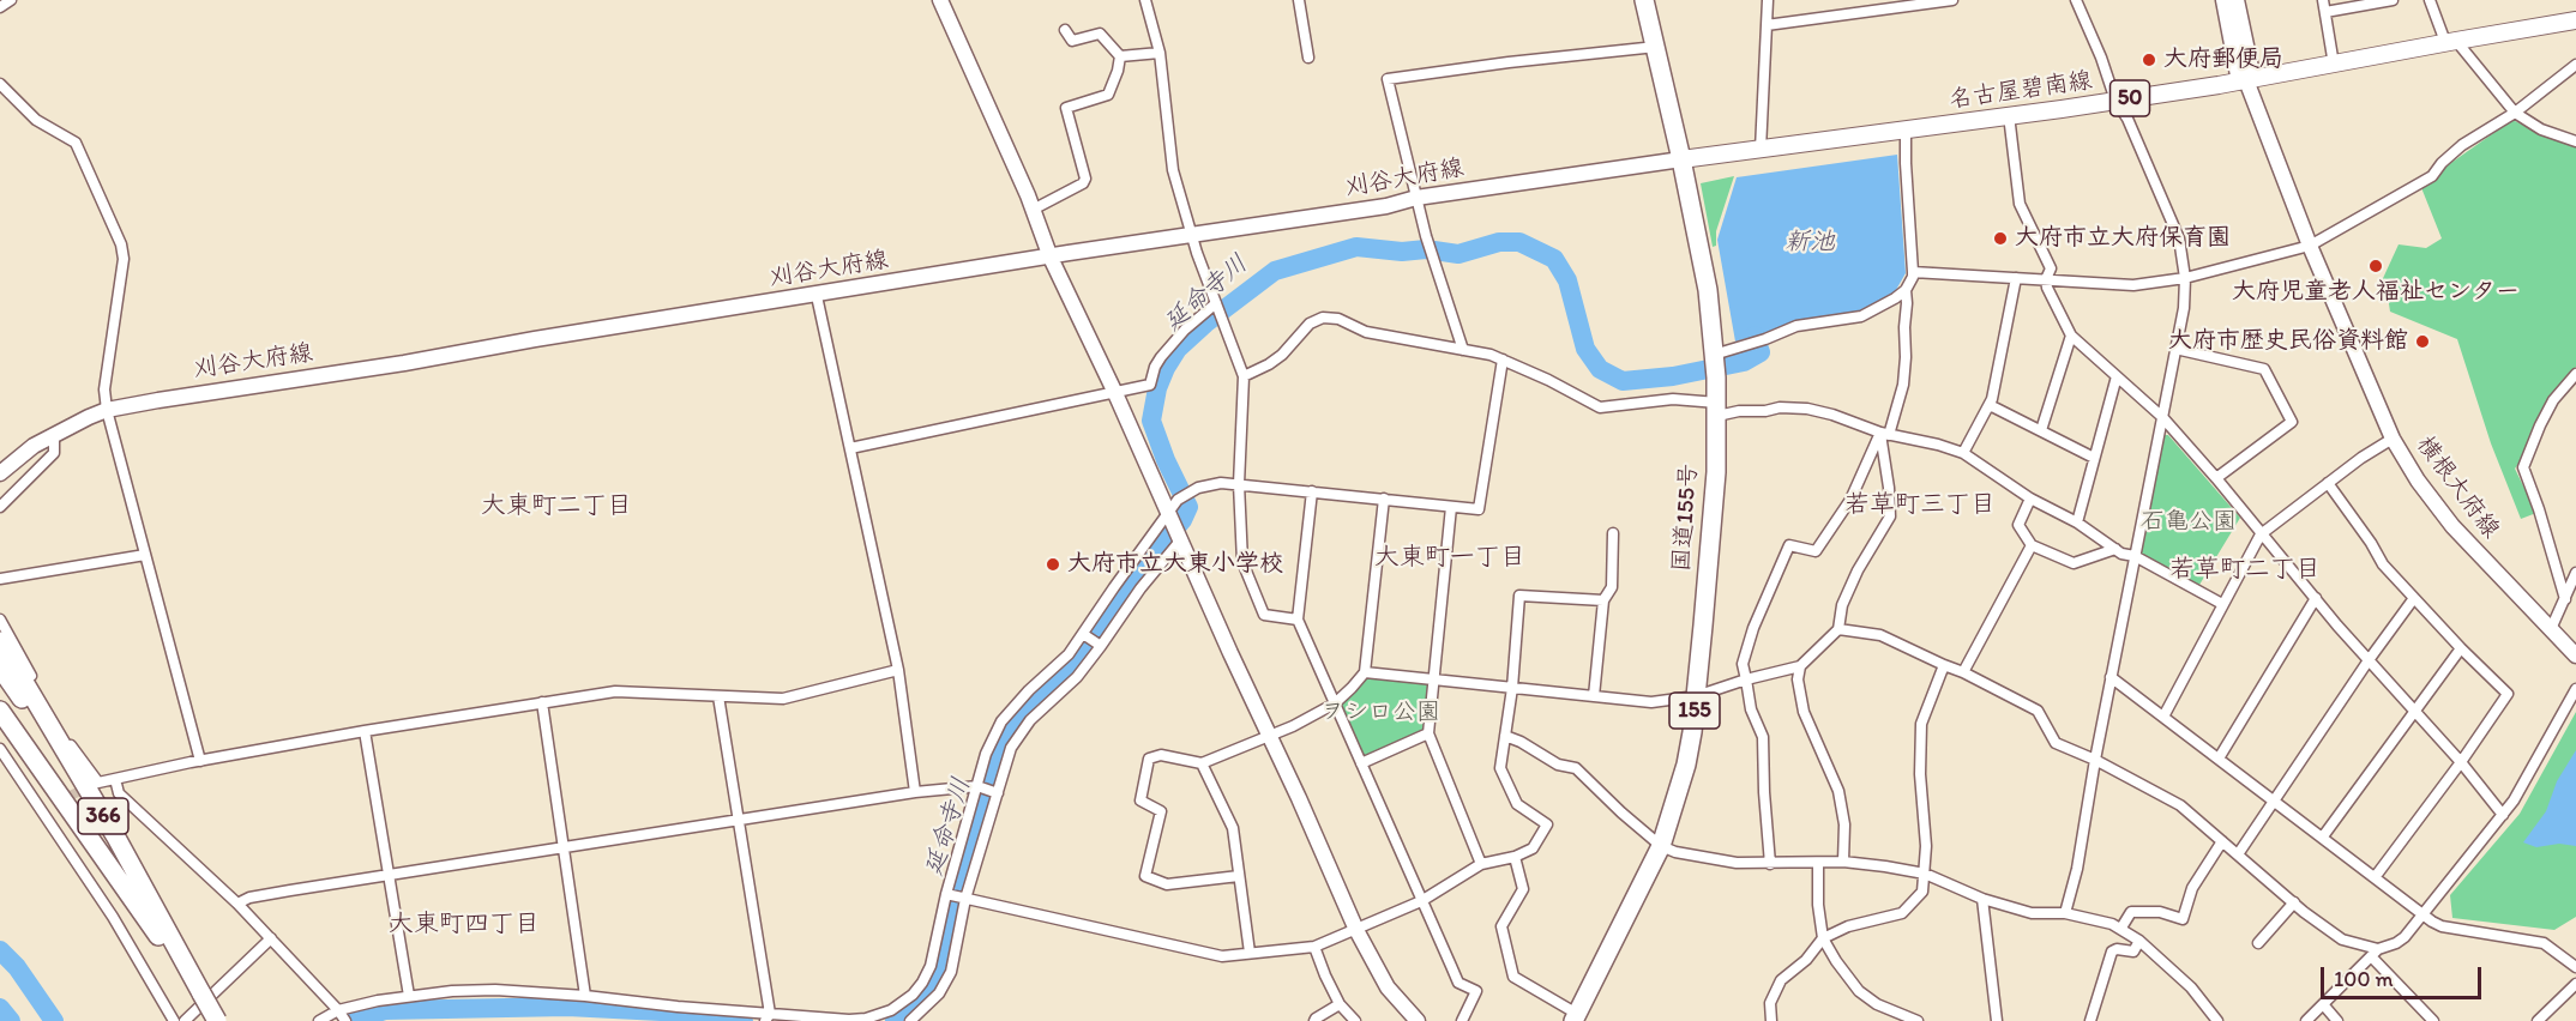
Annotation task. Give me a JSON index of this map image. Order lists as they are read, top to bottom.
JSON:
{
  "streets": {
    "highway": ["国道155号", "155", "366"],
    "main road": [
      "名古屋碧南線",
      "50",
      "刈谷大府線",
      "横根大府線"
    ]
  },
  "crossings": [
    ["名古屋碧南線", "刈谷大府線"],
    ["名古屋碧南線", "横根大府線"],
    ["名古屋碧南線", "国道155号"],
    ["刈谷大府線", "国道155号"]
  ],
  "districts": [
    "若草町三丁目",
    "大東町二丁目",
    "大東町一丁目",
    "若草町二丁目",
    "大東町四丁目"
  ],
  "water": ["新池", "延命寺川"],
  "parks": ["石亀公園", "ヲシロ公園"],
  "places": [
    "大府郵便局",
    "大府市立大府保育園",
    "大府児童老人福祉センター",
    "大府市歴史民俗資料館",
    "大府市立大東小学校"
  ],
  "scale_bar": "100 m"
}
